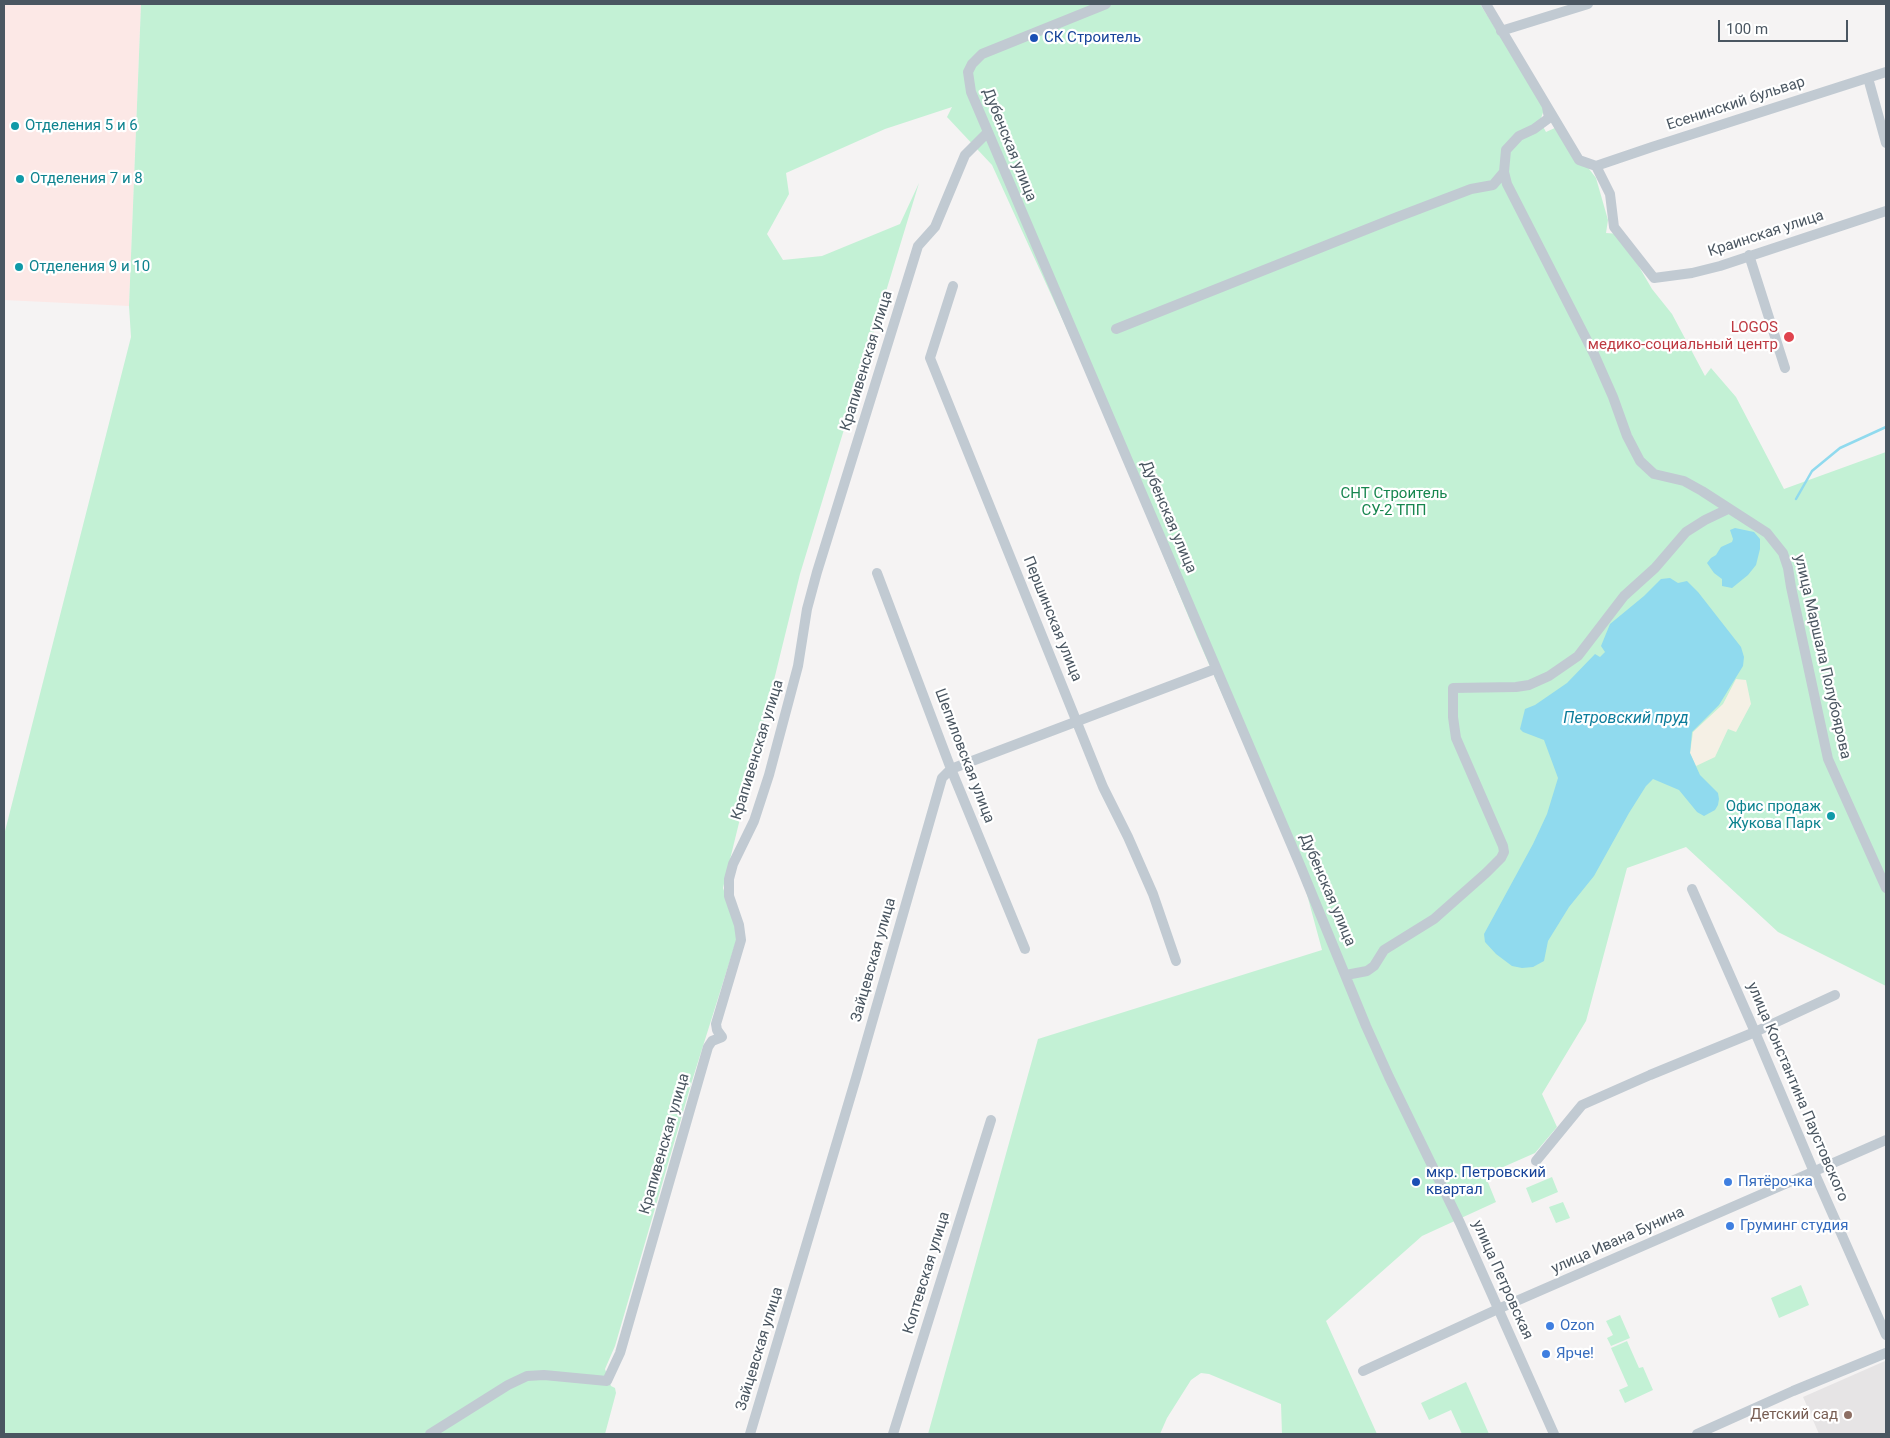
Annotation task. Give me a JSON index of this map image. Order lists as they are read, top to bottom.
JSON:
{
  "streets": {
    "street": [
      "Есенинский бульвар",
      "Дубенская улица",
      "Краинская улица",
      "Крапивенская улица",
      "Першинская улица",
      "улица Маршала Полубоярова",
      "Шепиловская улица",
      "Зайцевская улица",
      "улица Константина Паустовского",
      "улица Ивана Бунина",
      "Коптевская улица",
      "улица Петровская"
    ]
  },
  "crossings": [
    ["Есенинский бульвар", "Краинская улица"],
    ["Дубенская улица", "Крапивенская улица"],
    ["Дубенская улица", "улица Петровская"],
    ["Шепиловская улица", "Зайцевская улица"],
    ["улица Константина Паустовского", "улица Ивана Бунина"],
    ["улица Ивана Бунина", "улица Петровская"]
  ],
  "water": ["Петровский пруд"],
  "parks": ["СНТ Строитель СУ-2 ТПП"],
  "places": [
    "СК Строитель",
    "Отделения 5 и 6",
    "Отделения 7 и 8",
    "Отделения 9 и 10",
    "LOGOS медико-социальный центр",
    "Офис продаж Жукова Парк",
    "мкр. Петровский квартал",
    "Пятёрочка",
    "Груминг студия",
    "Ozon",
    "Ярче!",
    "Детский сад"
  ],
  "scale_bar": "100 m"
}
